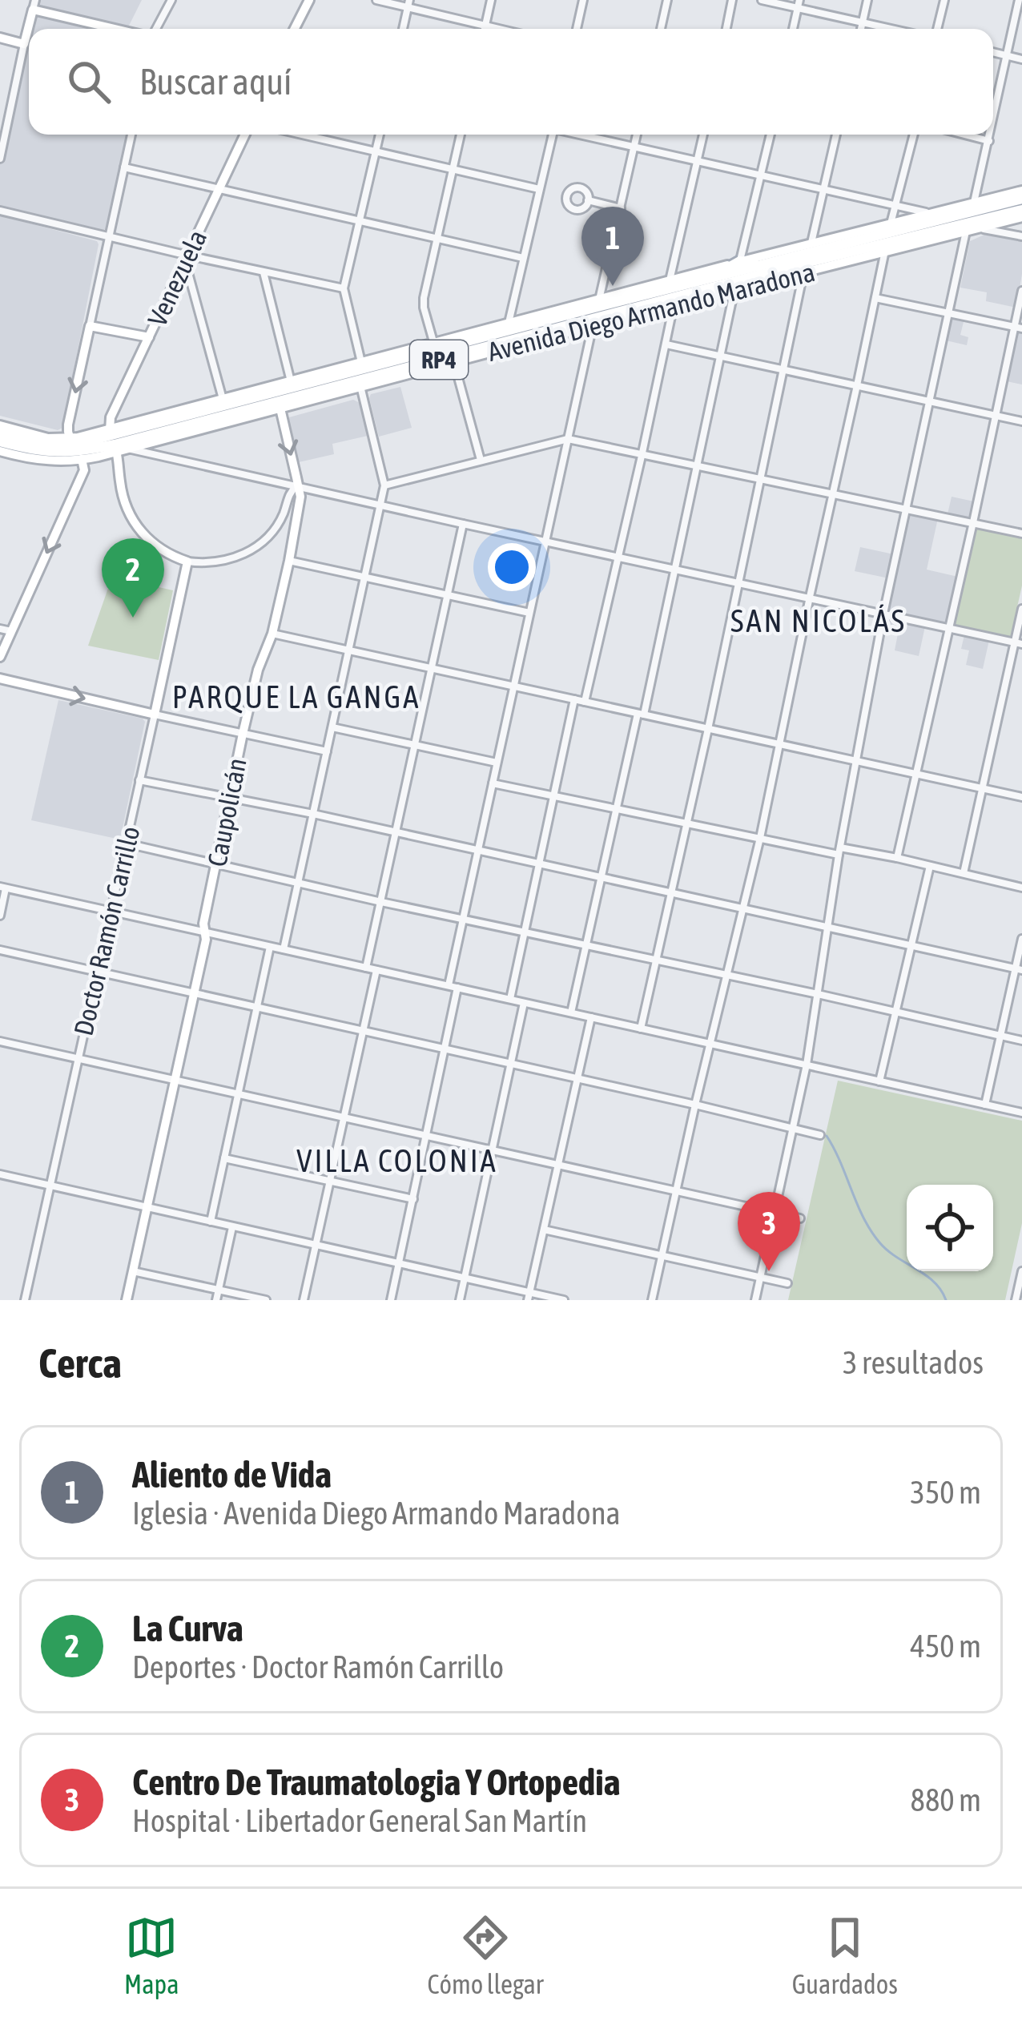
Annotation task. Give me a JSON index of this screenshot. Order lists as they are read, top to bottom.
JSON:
{
  "streets": {
    "main road": ["Avenida Diego Armando Maradona", "RP4"],
    "street": ["Venezuela", "Caupolicán", "Doctor Ramón Carrillo"]
  },
  "crossings": [
    ["Venezuela", "Avenida Diego Armando Maradona"],
    ["Avenida Diego Armando Maradona", "Caupolicán"]
  ],
  "districts": ["SAN NICOLÁS", "PARQUE LA GANGA", "VILLA COLONIA"],
  "page": {
    "search": "Buscar aquí",
    "pins": ["1", "2", "3"],
    "heading": ["Cerca", "3 resultados"],
    "list": [
      {
        "mark": "1",
        "name": "Aliento de Vida",
        "note": "Iglesia · Avenida Diego Armando Maradona",
        "value": "350 m"
      },
      {
        "mark": "2",
        "name": "La Curva",
        "note": "Deportes · Doctor Ramón Carrillo",
        "value": "450 m"
      },
      {
        "mark": "3",
        "name": "Centro De Traumatologia Y Ortopedia",
        "note": "Hospital · Libertador General San Martín",
        "value": "880 m"
      }
    ],
    "nav": ["Mapa", "Cómo llegar", "Guardados"]
  }
}
